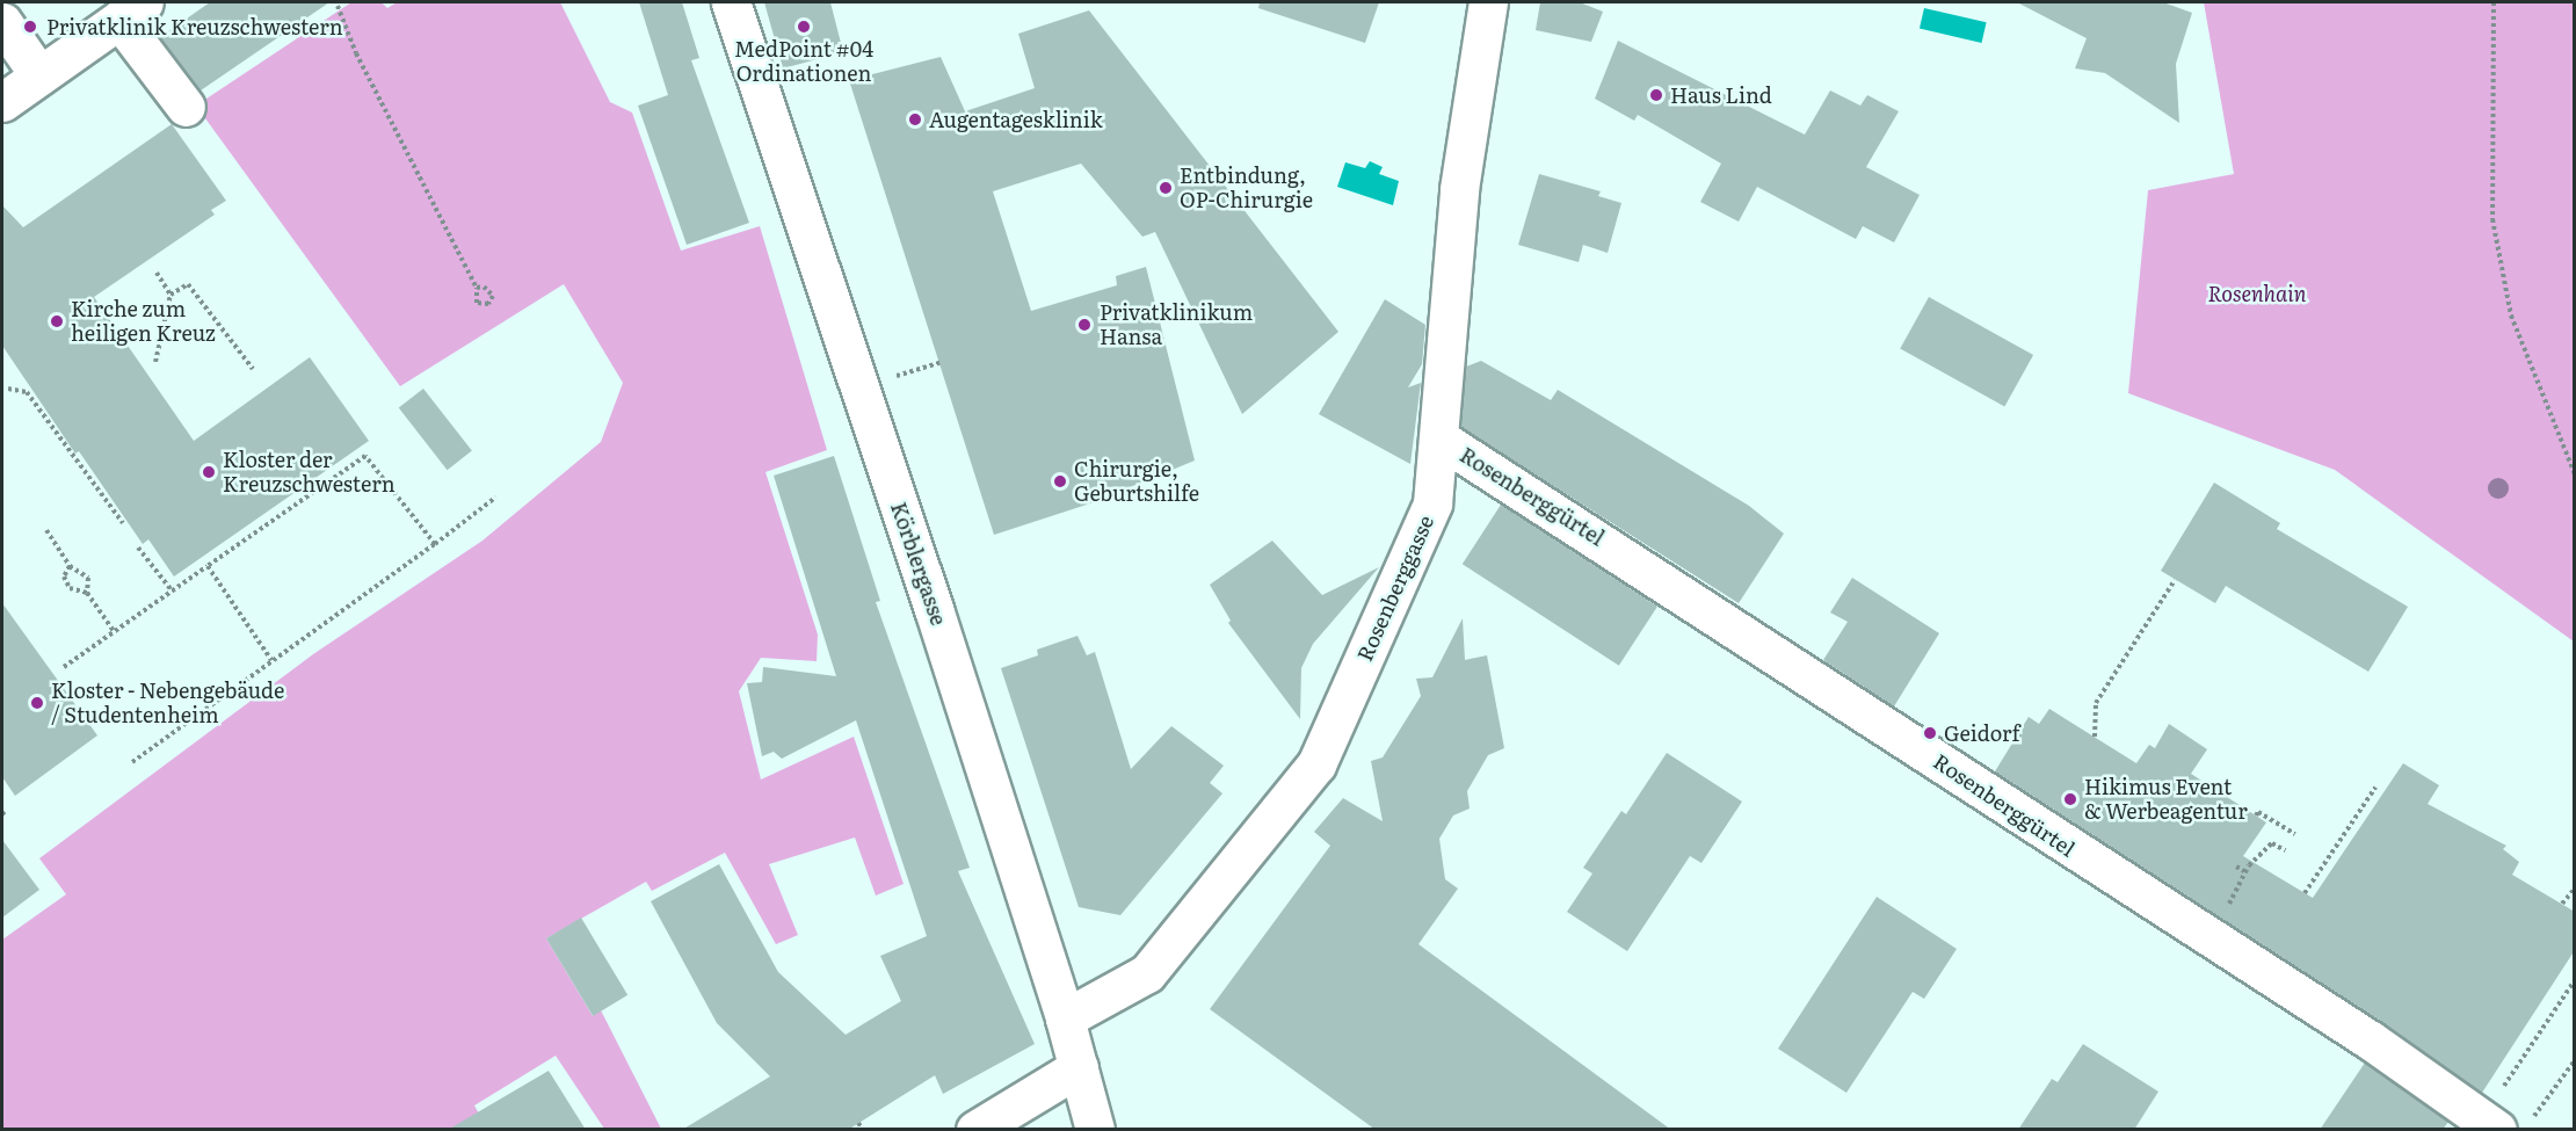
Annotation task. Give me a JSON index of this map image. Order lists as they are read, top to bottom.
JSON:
{
  "streets": {
    "street": ["Rosenberggürtel", "Körblergasse", "Rosenberggasse"]
  },
  "crossings": [
    ["Rosenberggürtel", "Rosenberggasse"],
    ["Körblergasse", "Rosenberggasse"]
  ],
  "parks": ["Rosenhain"],
  "places": [
    "Privatklinik Kreuzschwestern",
    "MedPoint #04 Ordinationen",
    "Haus Lind",
    "Augentagesklinik",
    "Entbindung, OP-Chirurgie",
    "Kirche zum heiligen Kreuz",
    "Privatklinikum Hansa",
    "Kloster der Kreuzschwestern",
    "Chirurgie, Geburtshilfe",
    "Kloster - Nebengebäude / Studentenheim",
    "Geidorf",
    "Hikimus Event & Werbeagentur"
  ]
}
